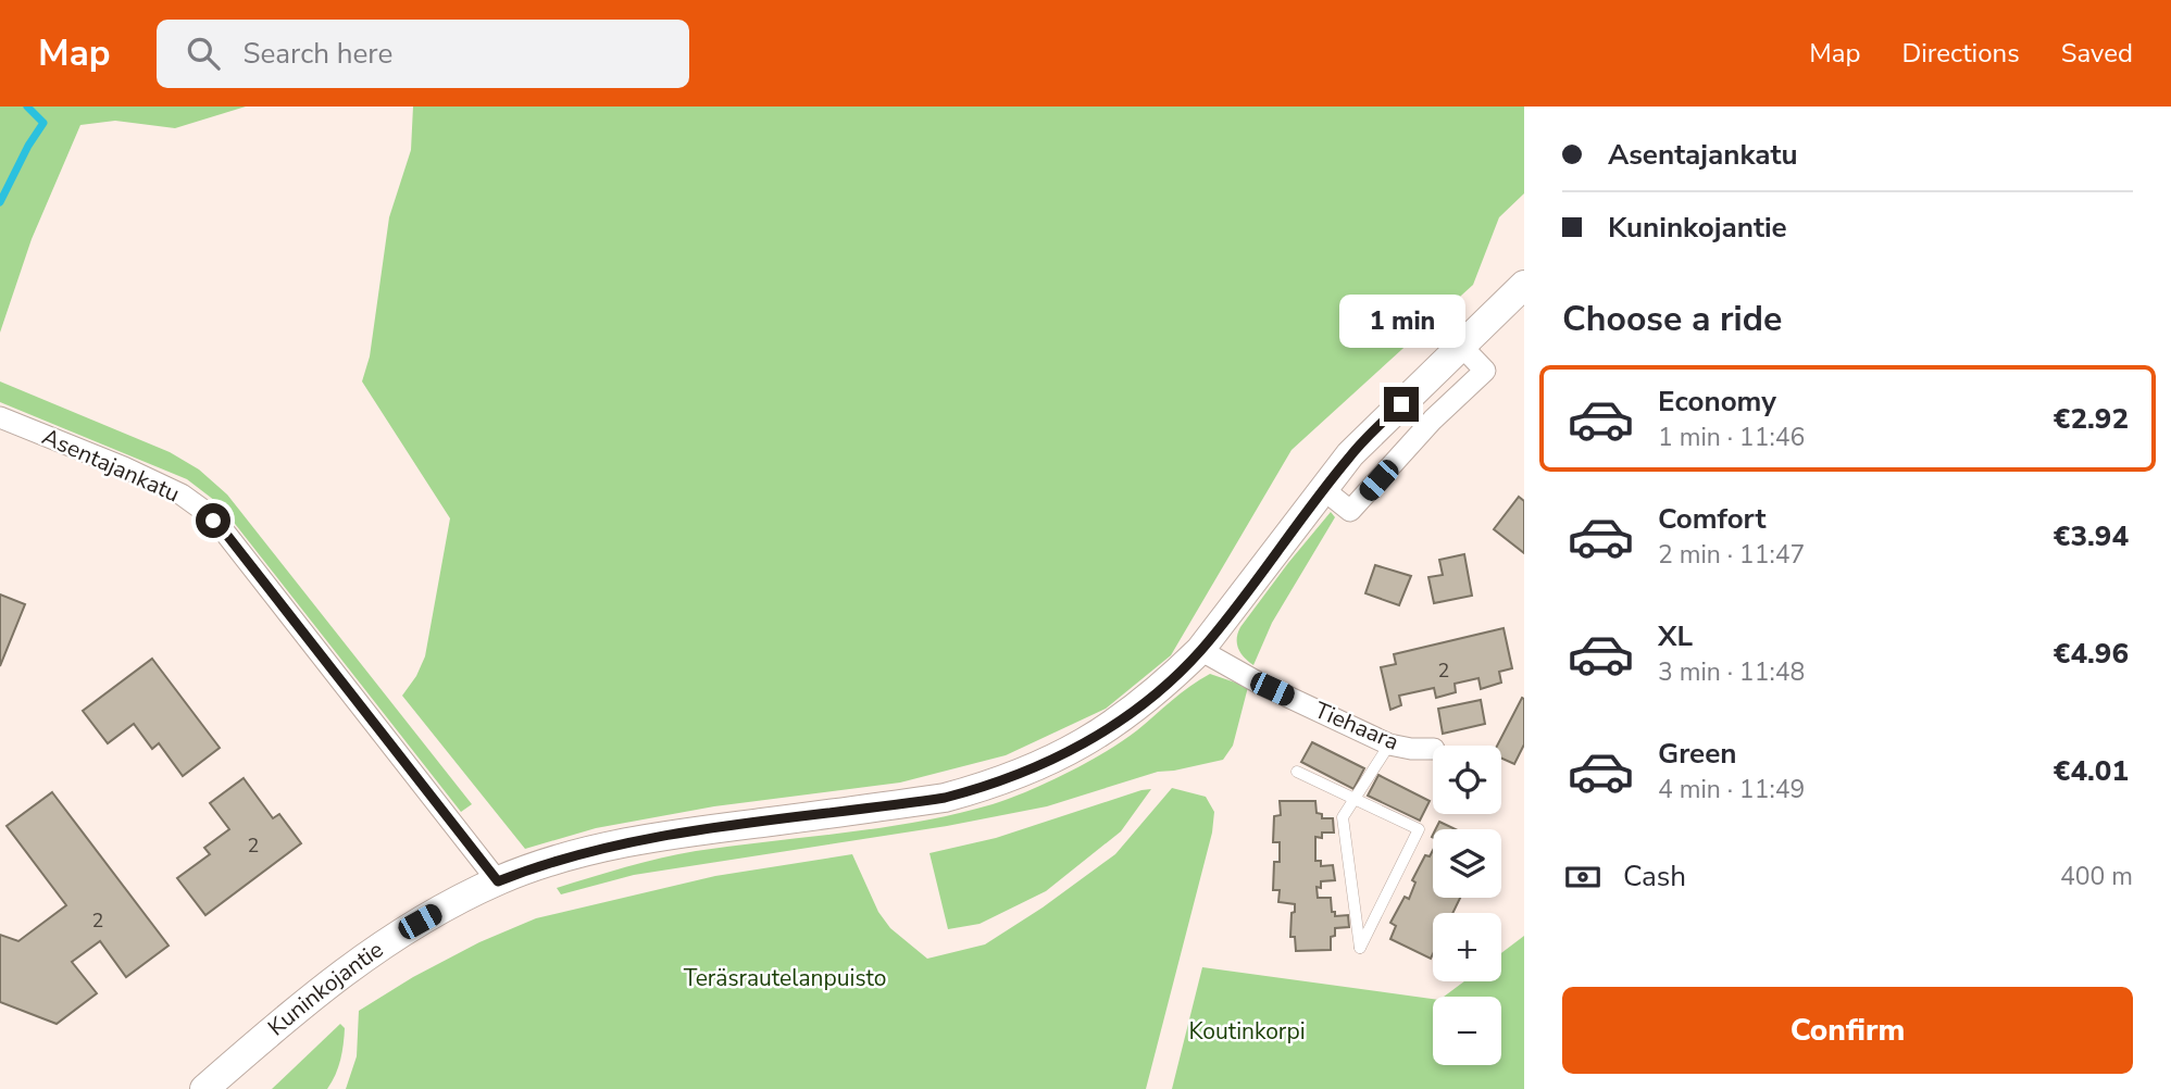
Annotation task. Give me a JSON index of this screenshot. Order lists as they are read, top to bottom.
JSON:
{
  "streets": {
    "main road": ["Kuninkojantie"],
    "street": ["Asentajankatu", "Tiehaara"]
  },
  "crossings": [
    ["Asentajankatu", "Kuninkojantie"],
    ["Tiehaara", "Kuninkojantie"]
  ],
  "parks": ["Teräsrautelanpuisto", "Koutinkorpi"],
  "house_numbers": ["2", "2", "2"],
  "page": {
    "header": "Map",
    "search": "Search here",
    "nav": ["Map", "Directions", "Saved"],
    "banner": ["Asentajankatu", "Kuninkojantie"],
    "heading": "Choose a ride",
    "bubble": "1 min",
    "list": [
      {
        "name": "Economy",
        "note": "1 min · 11:46",
        "value": "€2.92"
      },
      {
        "name": "Comfort",
        "note": "2 min · 11:47",
        "value": "€3.94"
      },
      {
        "name": "XL",
        "note": "3 min · 11:48",
        "value": "€4.96"
      },
      {
        "name": "Green",
        "note": "4 min · 11:49",
        "value": "€4.01"
      }
    ],
    "map_buttons": ["+", "−"],
    "pay": ["Cash", "400 m"],
    "buttons": "Confirm"
  }
}
